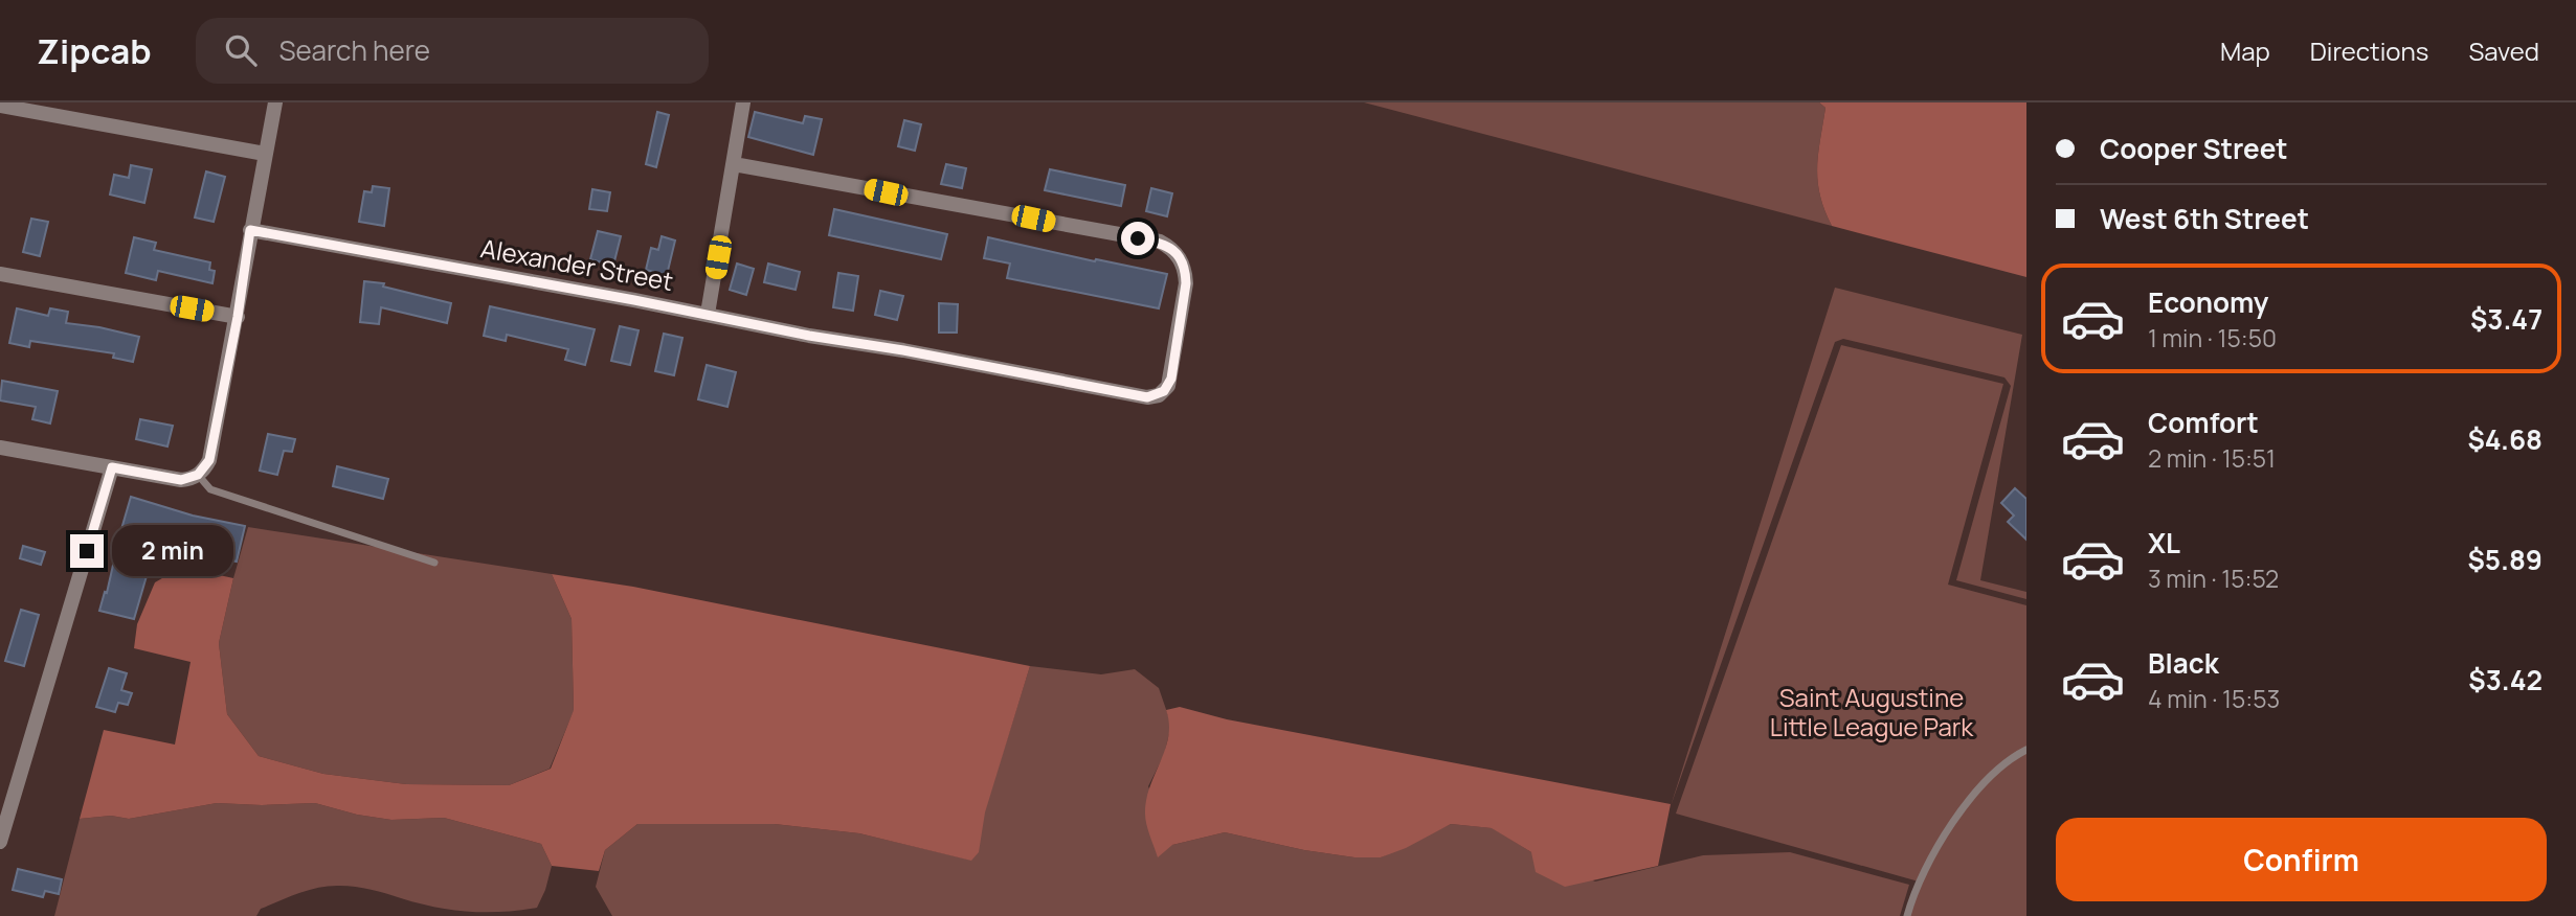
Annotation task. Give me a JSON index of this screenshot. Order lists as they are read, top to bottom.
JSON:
{
  "streets": {
    "street": ["Alexander Street"]
  },
  "parks": ["Saint Augustine Little League Park"],
  "page": {
    "header": "Zipcab",
    "search": "Search here",
    "nav": ["Map", "Directions", "Saved"],
    "banner": ["Cooper Street", "West 6th Street"],
    "list": [
      {
        "name": "Economy",
        "note": "1 min · 15:50",
        "value": "$3.47"
      },
      {
        "name": "Comfort",
        "note": "2 min · 15:51",
        "value": "$4.68"
      },
      {
        "name": "XL",
        "note": "3 min · 15:52",
        "value": "$5.89"
      },
      {
        "name": "Black",
        "note": "4 min · 15:53",
        "value": "$3.42"
      }
    ],
    "bubble": "2 min",
    "buttons": "Confirm"
  }
}
